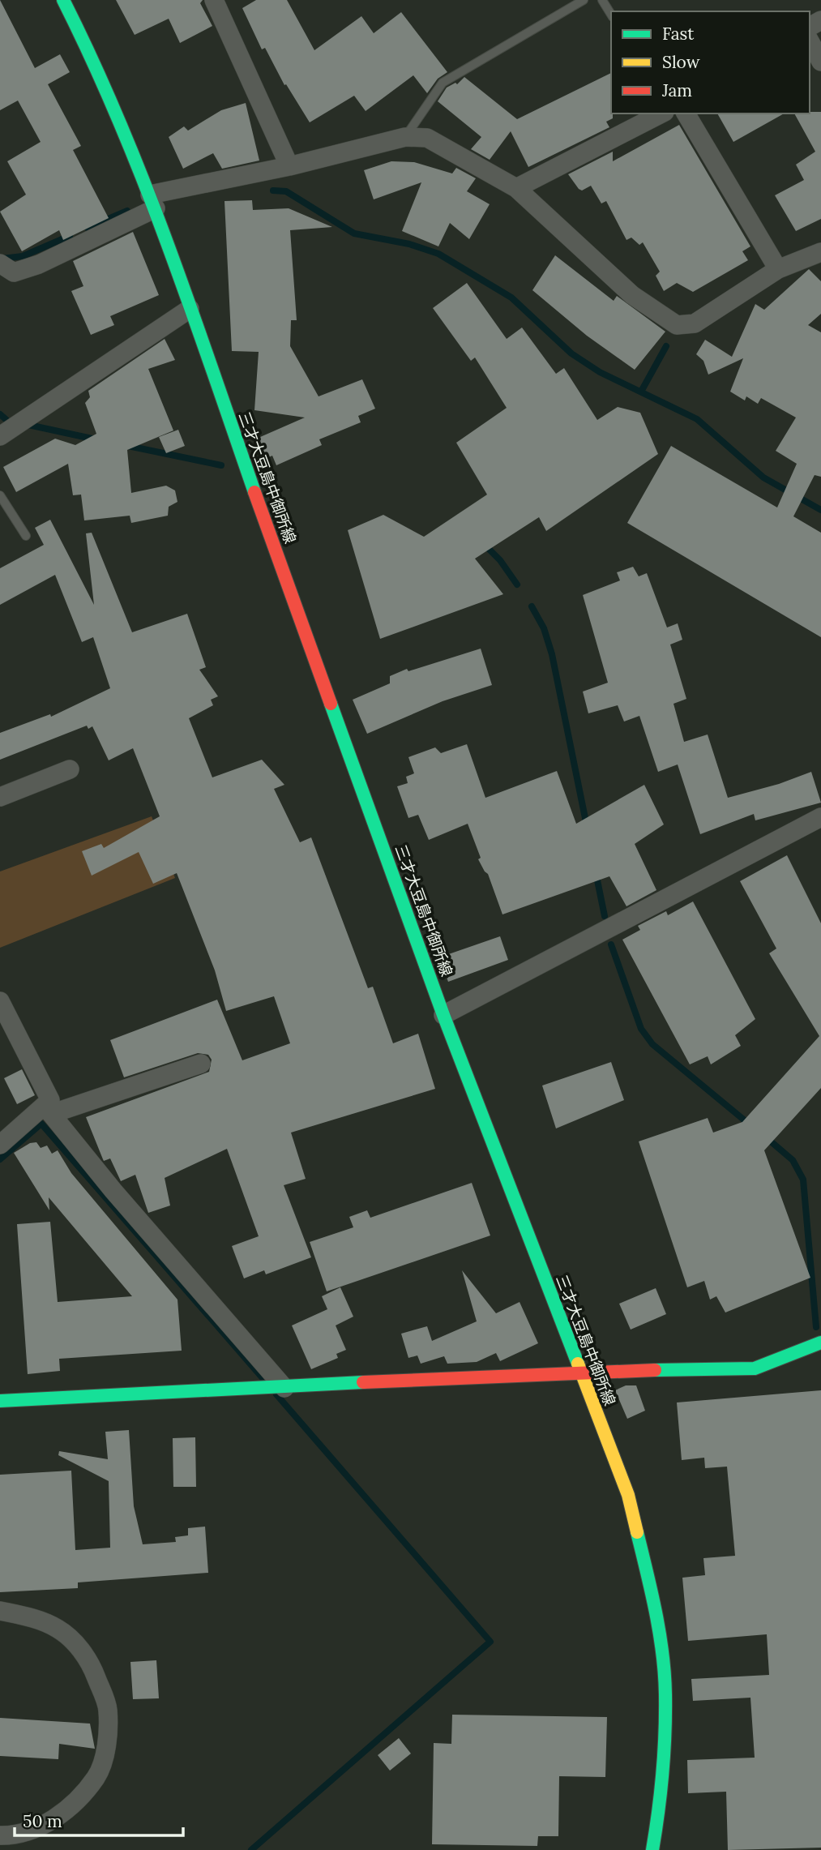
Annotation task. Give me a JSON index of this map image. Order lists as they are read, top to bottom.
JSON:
{
  "streets": {
    "main road": ["三才大豆島中御所線"]
  },
  "legend": ["Fast", "Slow", "Jam"],
  "scale_bar": "50 m"
}
